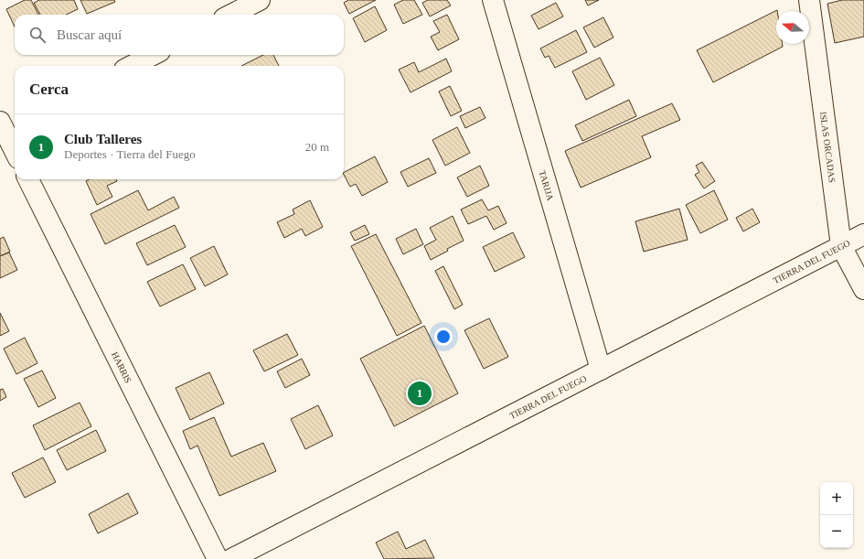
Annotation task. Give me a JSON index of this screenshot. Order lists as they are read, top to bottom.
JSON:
{
  "streets": {
    "street": [
      "ISLAS ORCADAS",
      "TARIJA",
      "TIERRA DEL FUEGO",
      "HARRIS"
    ]
  },
  "crossings": [
    ["ISLAS ORCADAS", "TIERRA DEL FUEGO"],
    ["TARIJA", "TIERRA DEL FUEGO"]
  ],
  "north": "left",
  "page": {
    "search": "Buscar aquí",
    "heading": "Cerca",
    "list": [
      {
        "mark": "1",
        "name": "Club Talleres",
        "note": "Deportes · Tierra del Fuego",
        "value": "20 m"
      }
    ],
    "pins": "1",
    "map_buttons": ["+", "−"]
  }
}
